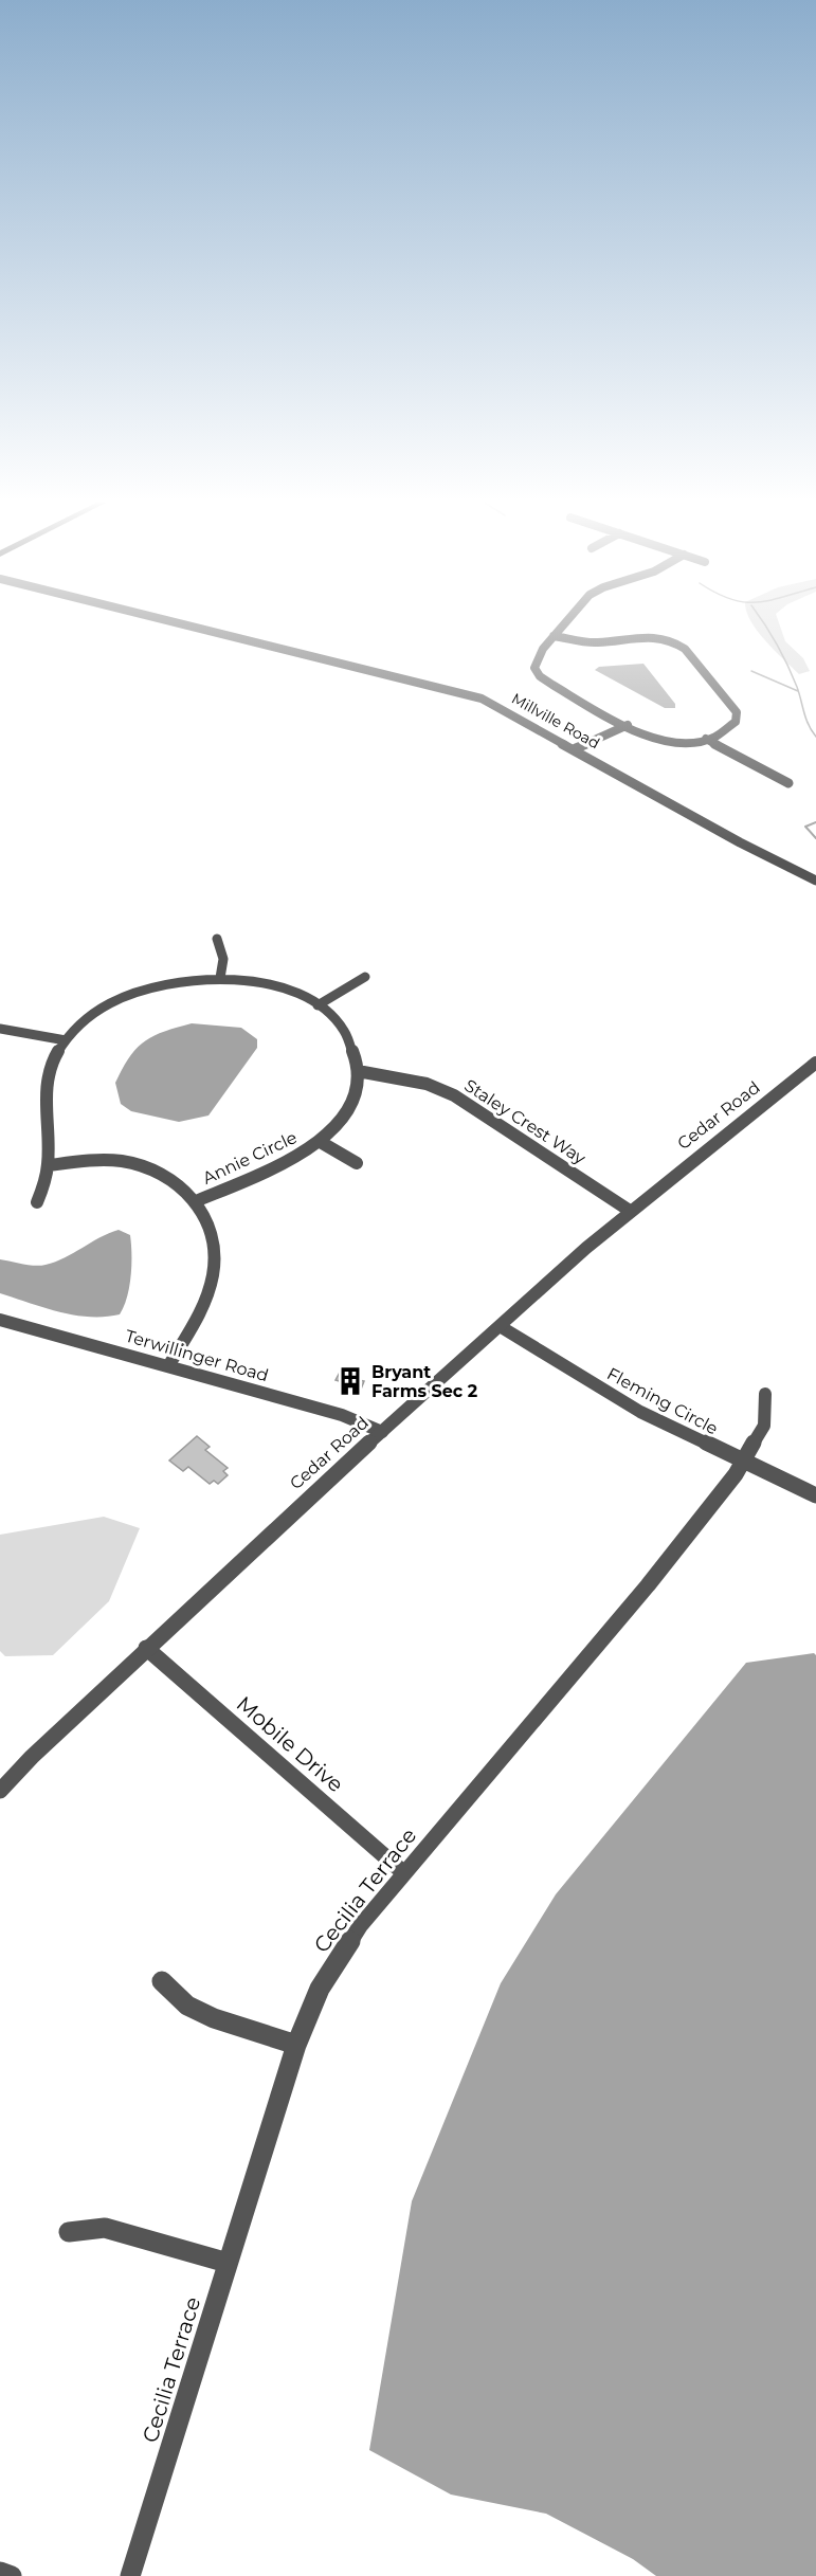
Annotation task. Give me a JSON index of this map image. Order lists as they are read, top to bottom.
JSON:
{
  "streets": {
    "street": [
      "Millville Road",
      "Cedar Road",
      "Staley Crest Way",
      "Annie Circle",
      "Terwillinger Road",
      "Fleming Circle",
      "Mobile Drive",
      "Cecilia Terrace"
    ]
  },
  "crossings": [
    ["Cedar Road", "Staley Crest Way"],
    ["Cedar Road", "Terwillinger Road"],
    ["Cedar Road", "Fleming Circle"],
    ["Cedar Road", "Mobile Drive"],
    ["Staley Crest Way", "Annie Circle"],
    ["Fleming Circle", "Cecilia Terrace"],
    ["Mobile Drive", "Cecilia Terrace"]
  ],
  "places": {
    "building": ["Bryant Farms Sec 2"]
  }
}
